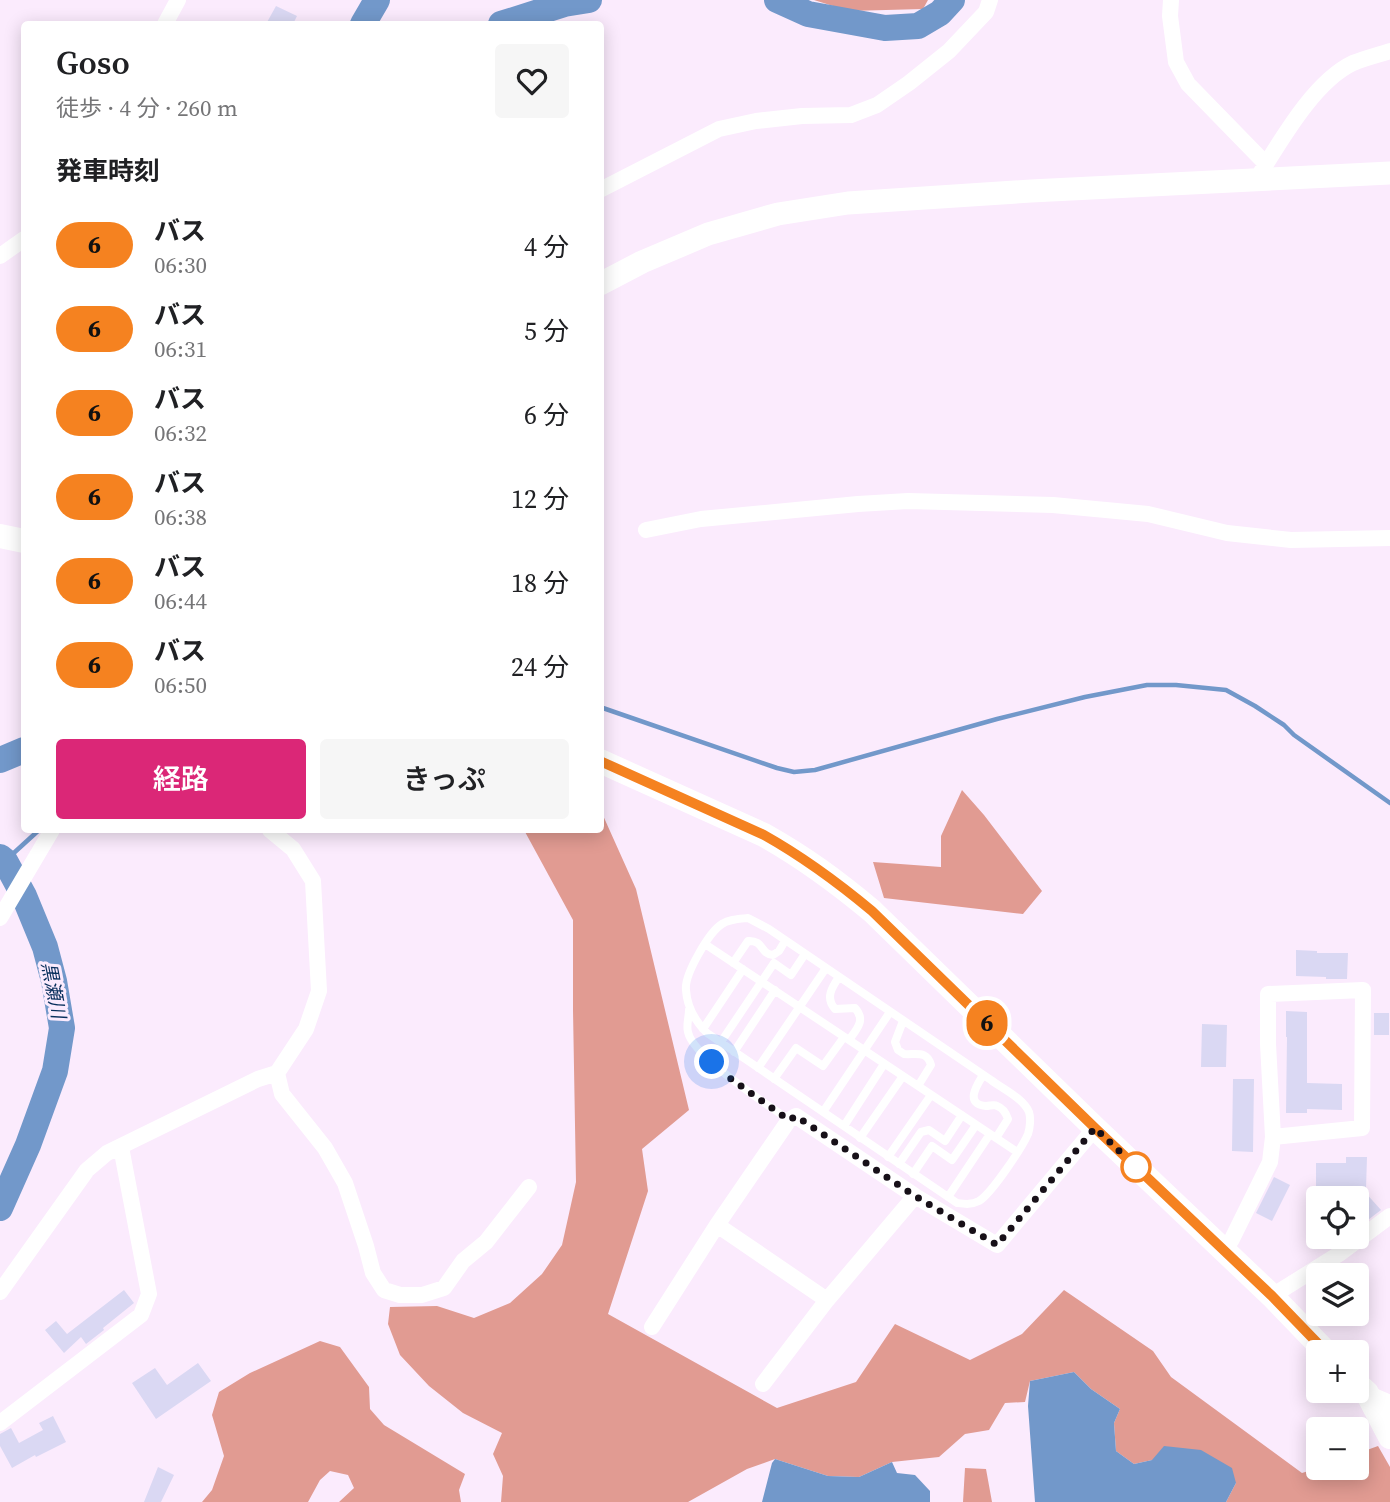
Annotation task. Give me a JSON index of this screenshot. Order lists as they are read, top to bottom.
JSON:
{
  "water": ["黒瀬川"],
  "lines": ["bus line 6"],
  "page": {
    "on_map": "6",
    "heading": [
      ["Goso", "徒歩 · 4 分 · 260 m"],
      "発車時刻"
    ],
    "list": [
      {
        "mark": "6",
        "name": "バス",
        "note": "06:30",
        "value": "4 分"
      },
      {
        "mark": "6",
        "name": "バス",
        "note": "06:31",
        "value": "5 分"
      },
      {
        "mark": "6",
        "name": "バス",
        "note": "06:32",
        "value": "6 分"
      },
      {
        "mark": "6",
        "name": "バス",
        "note": "06:38",
        "value": "12 分"
      },
      {
        "mark": "6",
        "name": "バス",
        "note": "06:44",
        "value": "18 分"
      },
      {
        "mark": "6",
        "name": "バス",
        "note": "06:50",
        "value": "24 分"
      }
    ],
    "buttons": ["経路", "きっぷ"],
    "map_buttons": ["+", "−"]
  }
}
